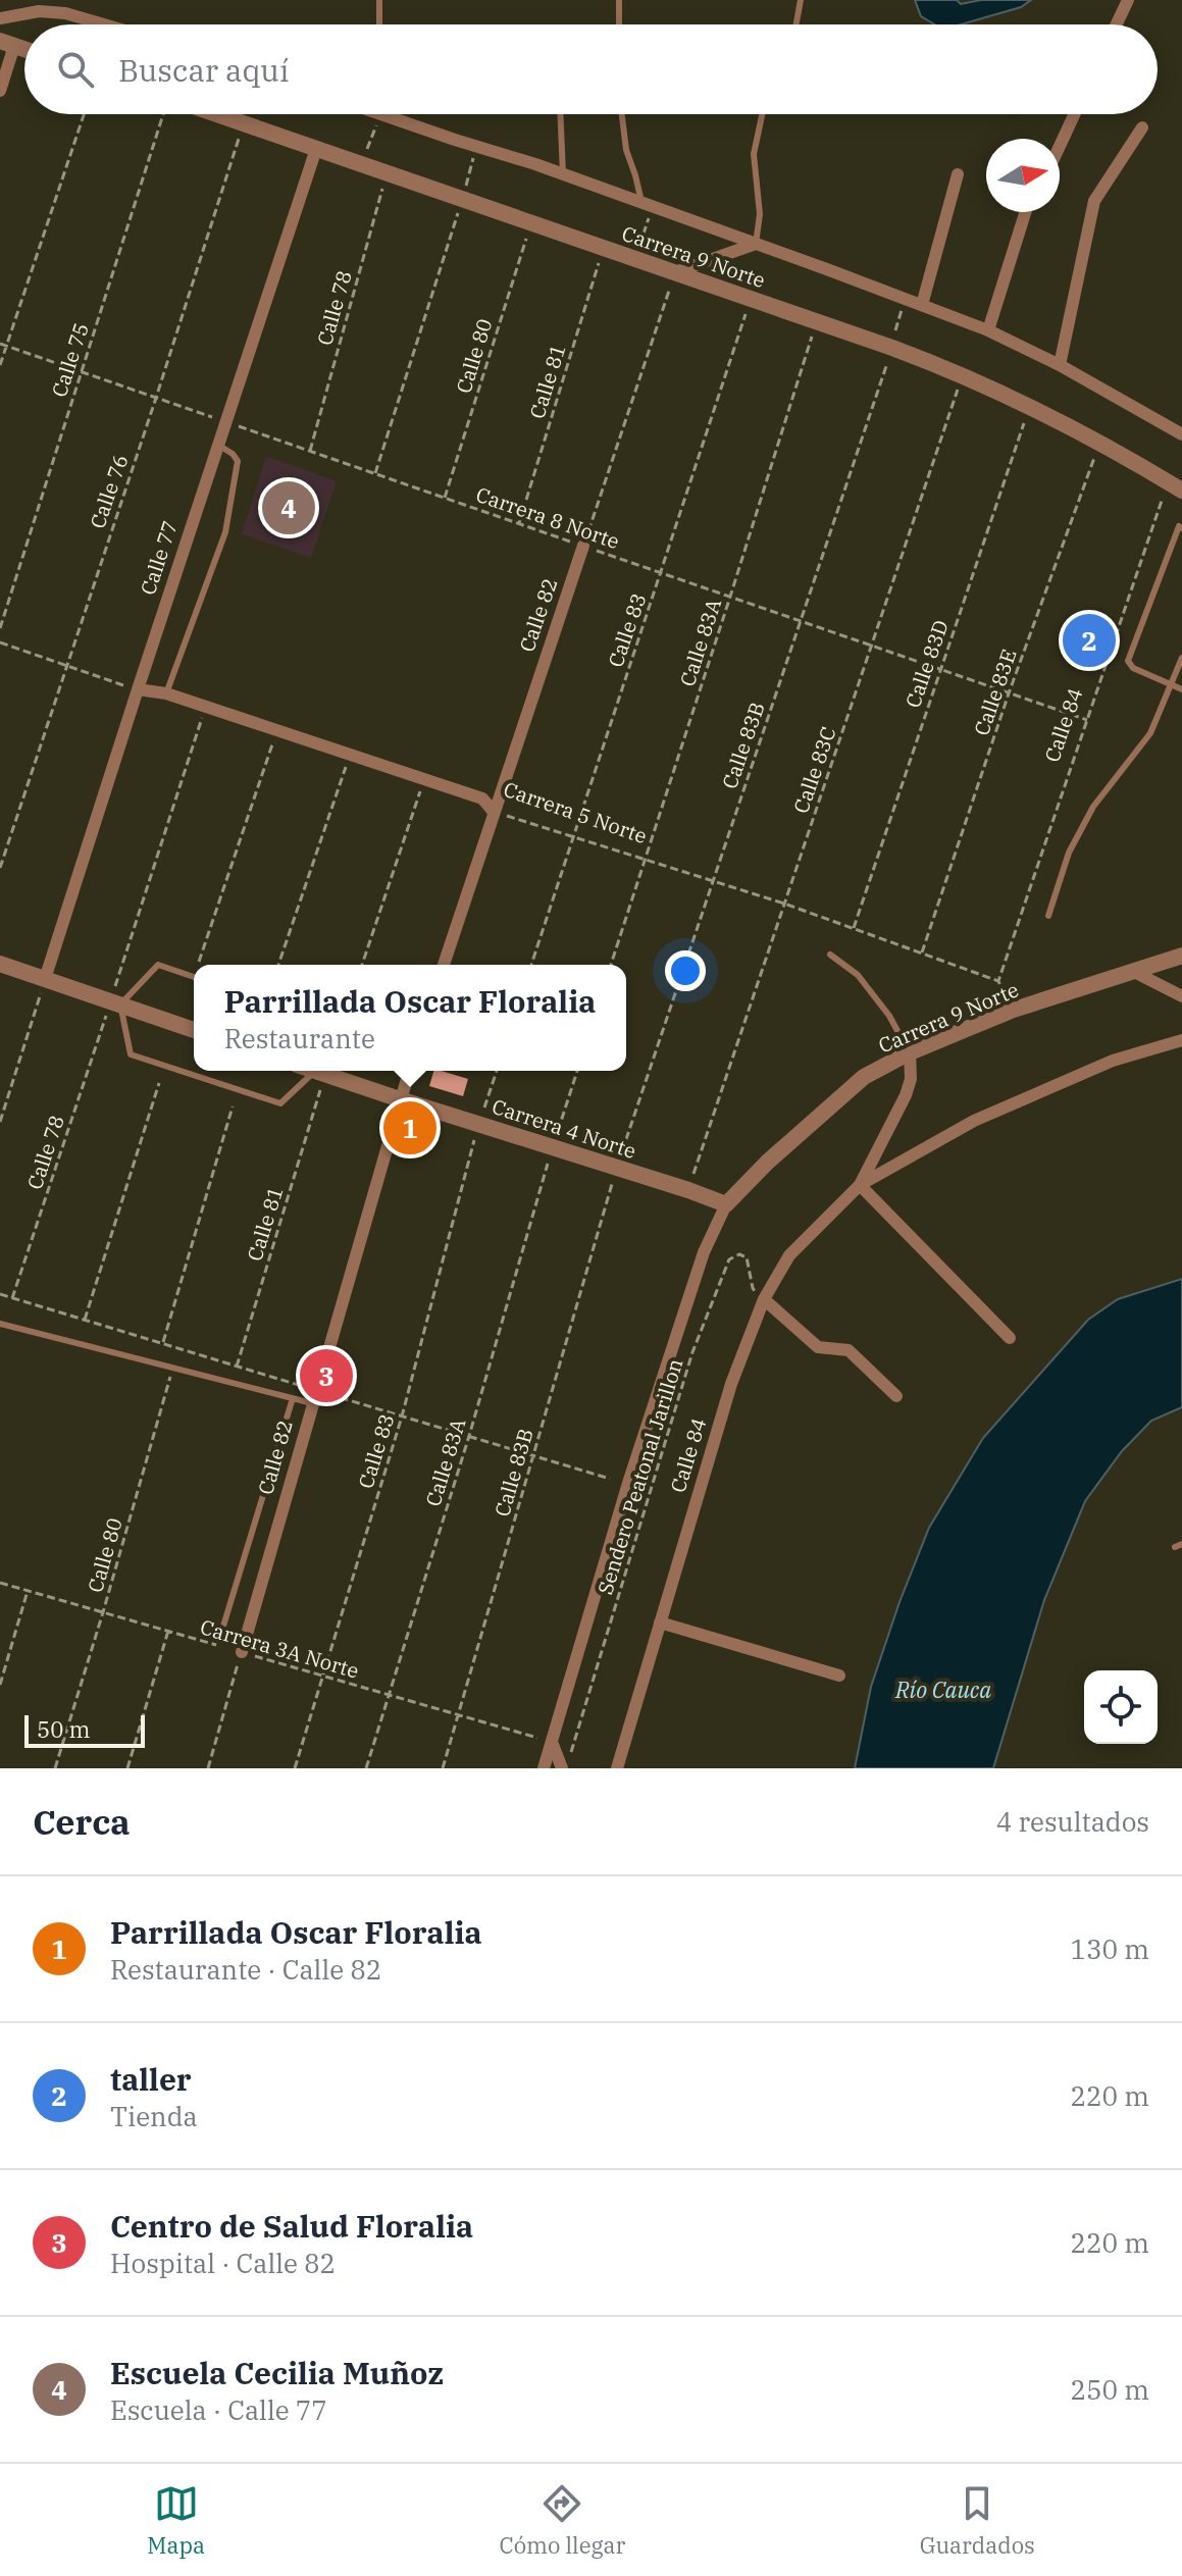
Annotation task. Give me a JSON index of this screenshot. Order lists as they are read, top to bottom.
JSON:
{
  "streets": {
    "street": [
      "Carrera 9 Norte",
      "Calle 77",
      "Calle 82",
      "Calle 84",
      "Carrera 5 Norte",
      "Carrera 4 Norte"
    ],
    "path": [
      "Calle 78",
      "Calle 80",
      "Calle 75",
      "Calle 81",
      "Calle 76",
      "Carrera 8 Norte",
      "Calle 83",
      "Calle 83A",
      "Calle 83D",
      "Calle 83E",
      "Calle 83B",
      "Calle 83C",
      "Sendero Peatonal Jarillon",
      "Carrera 3A Norte"
    ]
  },
  "crossings": [
    ["Carrera 9 Norte", "Calle 78"],
    ["Carrera 9 Norte", "Calle 80"],
    ["Carrera 9 Norte", "Calle 81"],
    ["Carrera 9 Norte", "Calle 76"],
    ["Carrera 9 Norte", "Calle 77"],
    ["Carrera 9 Norte", "Calle 83"],
    ["Carrera 9 Norte", "Calle 83A"],
    ["Carrera 9 Norte", "Calle 83D"],
    ["Carrera 9 Norte", "Calle 83E"],
    ["Carrera 9 Norte", "Calle 84"],
    ["Carrera 9 Norte", "Calle 83B"],
    ["Carrera 9 Norte", "Calle 83C"],
    ["Carrera 9 Norte", "Carrera 4 Norte"],
    ["Calle 78", "Carrera 8 Norte"],
    ["Calle 80", "Carrera 8 Norte"],
    ["Calle 80", "Carrera 3A Norte"],
    ["Calle 75", "Carrera 8 Norte"],
    ["Calle 81", "Carrera 8 Norte"],
    ["Calle 76", "Carrera 8 Norte"],
    ["Carrera 8 Norte", "Calle 77"],
    ["Carrera 8 Norte", "Calle 82"],
    ["Carrera 8 Norte", "Calle 83"],
    ["Carrera 8 Norte", "Calle 83A"],
    ["Carrera 8 Norte", "Calle 83D"],
    ["Carrera 8 Norte", "Calle 83E"],
    ["Carrera 8 Norte", "Calle 84"],
    ["Carrera 8 Norte", "Calle 83B"],
    ["Carrera 8 Norte", "Calle 83C"],
    ["Calle 77", "Carrera 5 Norte"],
    ["Calle 82", "Carrera 5 Norte"],
    ["Calle 82", "Carrera 4 Norte"],
    ["Calle 82", "Carrera 3A Norte"],
    ["Calle 83", "Carrera 5 Norte"],
    ["Calle 83", "Carrera 3A Norte"],
    ["Calle 83A", "Carrera 5 Norte"],
    ["Calle 83A", "Carrera 3A Norte"],
    ["Calle 83D", "Carrera 5 Norte"],
    ["Calle 83E", "Carrera 5 Norte"],
    ["Calle 84", "Carrera 5 Norte"],
    ["Calle 84", "Sendero Peatonal Jarillon"],
    ["Calle 83B", "Carrera 5 Norte"],
    ["Calle 83B", "Carrera 3A Norte"],
    ["Calle 83C", "Carrera 5 Norte"]
  ],
  "water": ["Río Cauca"],
  "scale_bar": "50 m",
  "north": "right",
  "page": {
    "search": "Buscar aquí",
    "pins": [
      "4",
      "2",
      "1",
      "3"
    ],
    "popup": ["Parrillada Oscar Floralia", "Restaurante"],
    "scale": "50 m",
    "heading": ["Cerca", "4 resultados"],
    "list": [
      {
        "mark": "1",
        "name": "Parrillada Oscar Floralia",
        "note": "Restaurante · Calle 82",
        "value": "130 m"
      },
      {
        "mark": "2",
        "name": "taller",
        "note": "Tienda",
        "value": "220 m"
      },
      {
        "mark": "3",
        "name": "Centro de Salud Floralia",
        "note": "Hospital · Calle 82",
        "value": "220 m"
      },
      {
        "mark": "4",
        "name": "Escuela Cecilia Muñoz",
        "note": "Escuela · Calle 77",
        "value": "250 m"
      }
    ],
    "nav": ["Mapa", "Cómo llegar", "Guardados"]
  }
}
